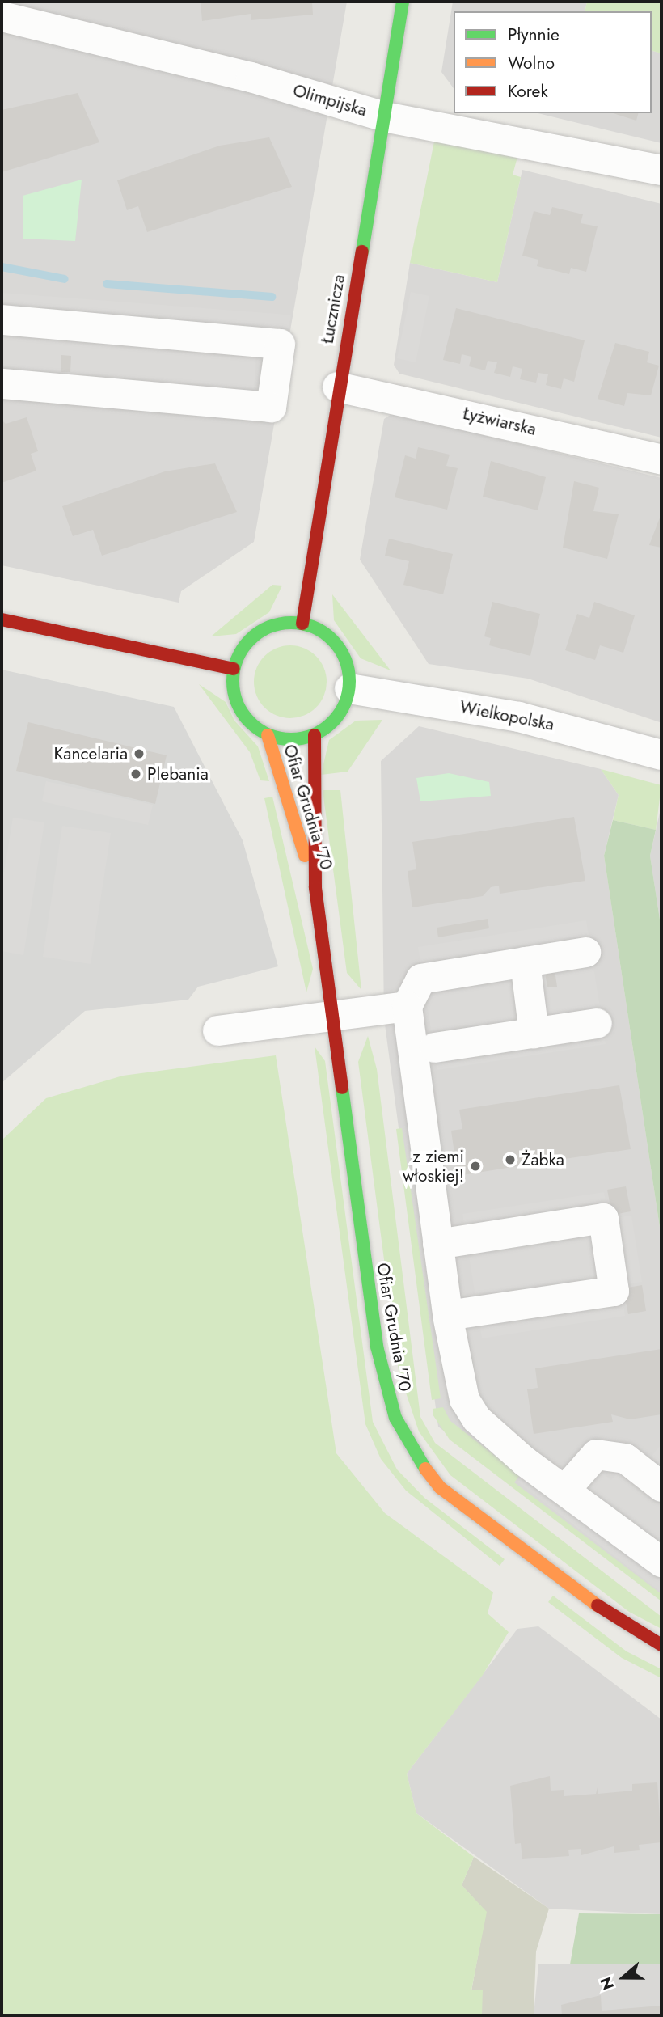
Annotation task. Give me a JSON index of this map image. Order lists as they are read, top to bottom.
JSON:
{
  "streets": {
    "street": [
      "Olimpijska",
      "Łucznicza",
      "Łyżwiarska",
      "Wielkopolska",
      "Ofiar Grudnia '70"
    ]
  },
  "crossings": [
    ["Olimpijska", "Łucznicza"],
    ["Łucznicza", "Łyżwiarska"],
    ["Łucznicza", "Wielkopolska"],
    ["Łucznicza", "Ofiar Grudnia '70"],
    ["Wielkopolska", "Ofiar Grudnia '70"]
  ],
  "places": [
    "Kancelaria",
    "Plebania",
    "Żabka",
    "z ziemi włoskiej!"
  ],
  "legend": ["Płynnie", "Wolno", "Korek"],
  "north": "left"
}
